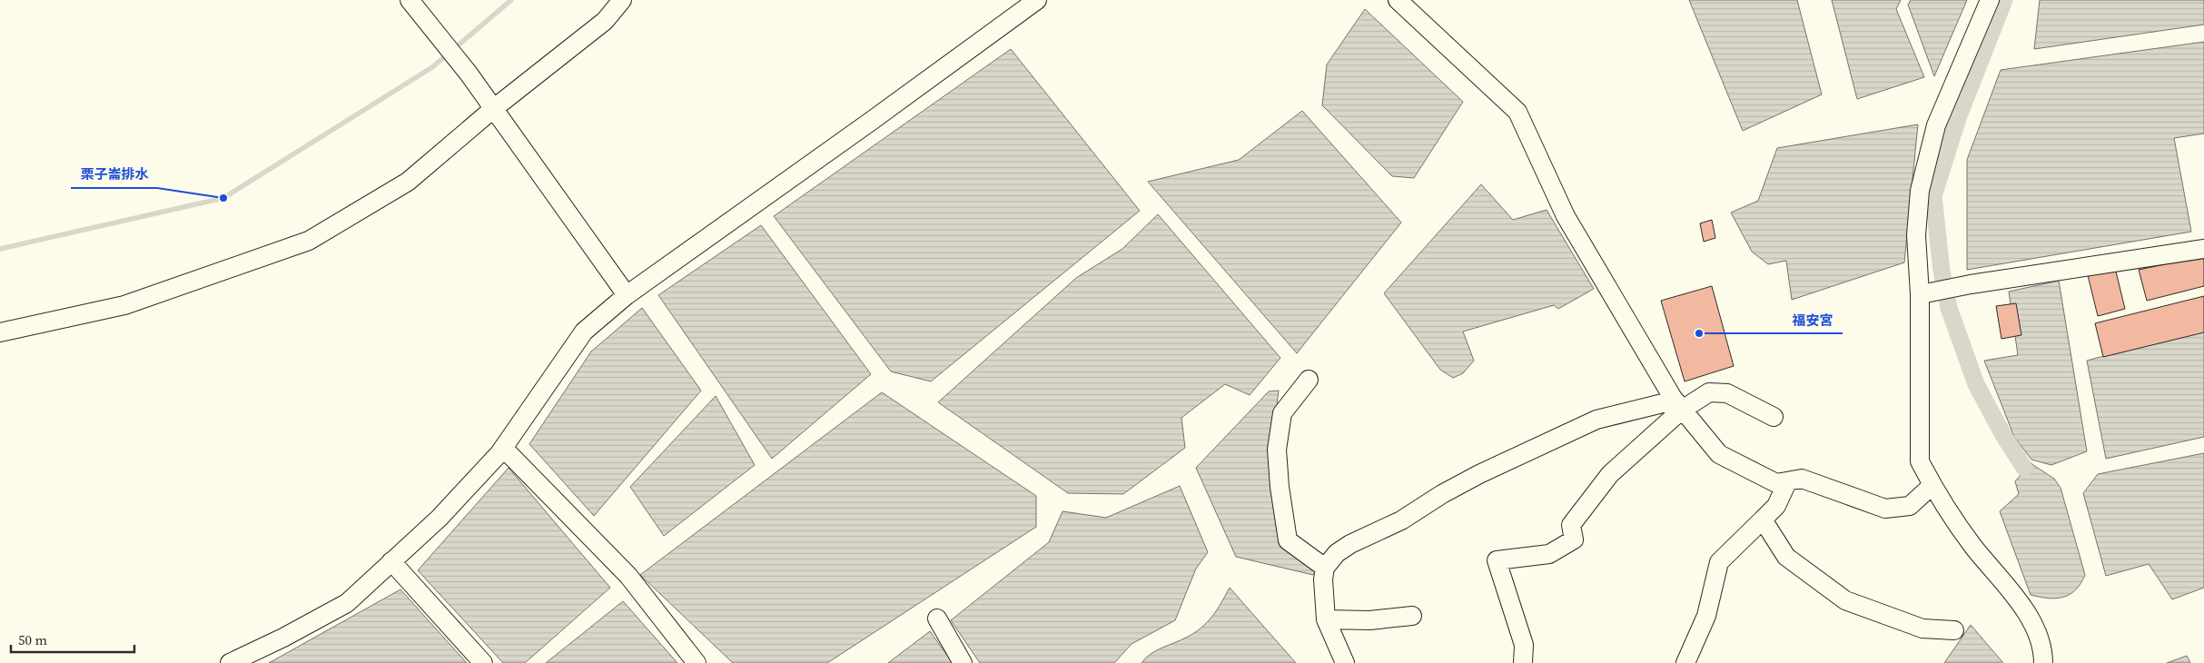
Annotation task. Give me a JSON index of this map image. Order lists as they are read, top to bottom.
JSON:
{
  "places": ["栗子崙排水", "福安宮"],
  "scale_bar": "50 m"
}
